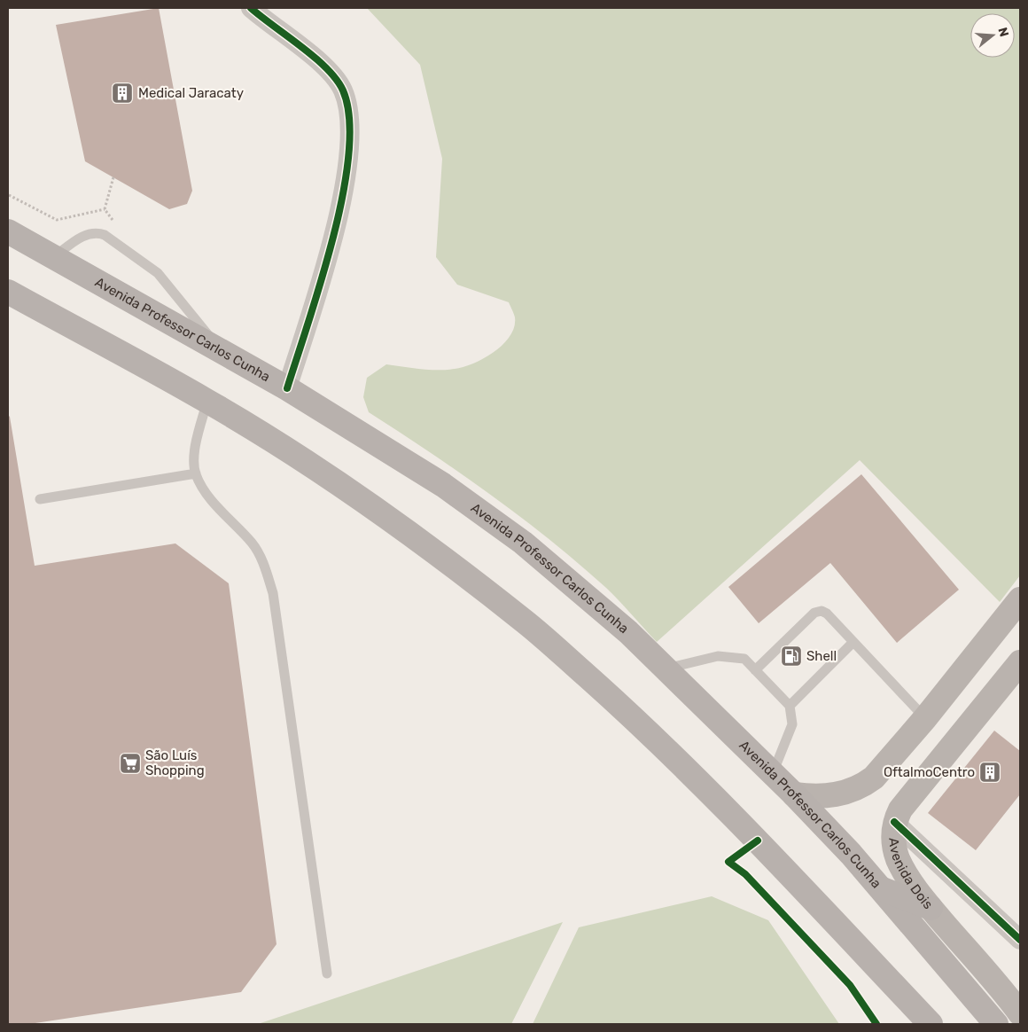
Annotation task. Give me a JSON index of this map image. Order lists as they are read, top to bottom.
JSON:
{
  "streets": {
    "main road": ["Avenida Professor Carlos Cunha", "Avenida Dois"]
  },
  "places": {
    "building": ["Medical Jaracaty", "OftalmoCentro"],
    "fuel station": ["Shell"],
    "supermarket": ["São Luís Shopping"]
  },
  "north": "right"
}
